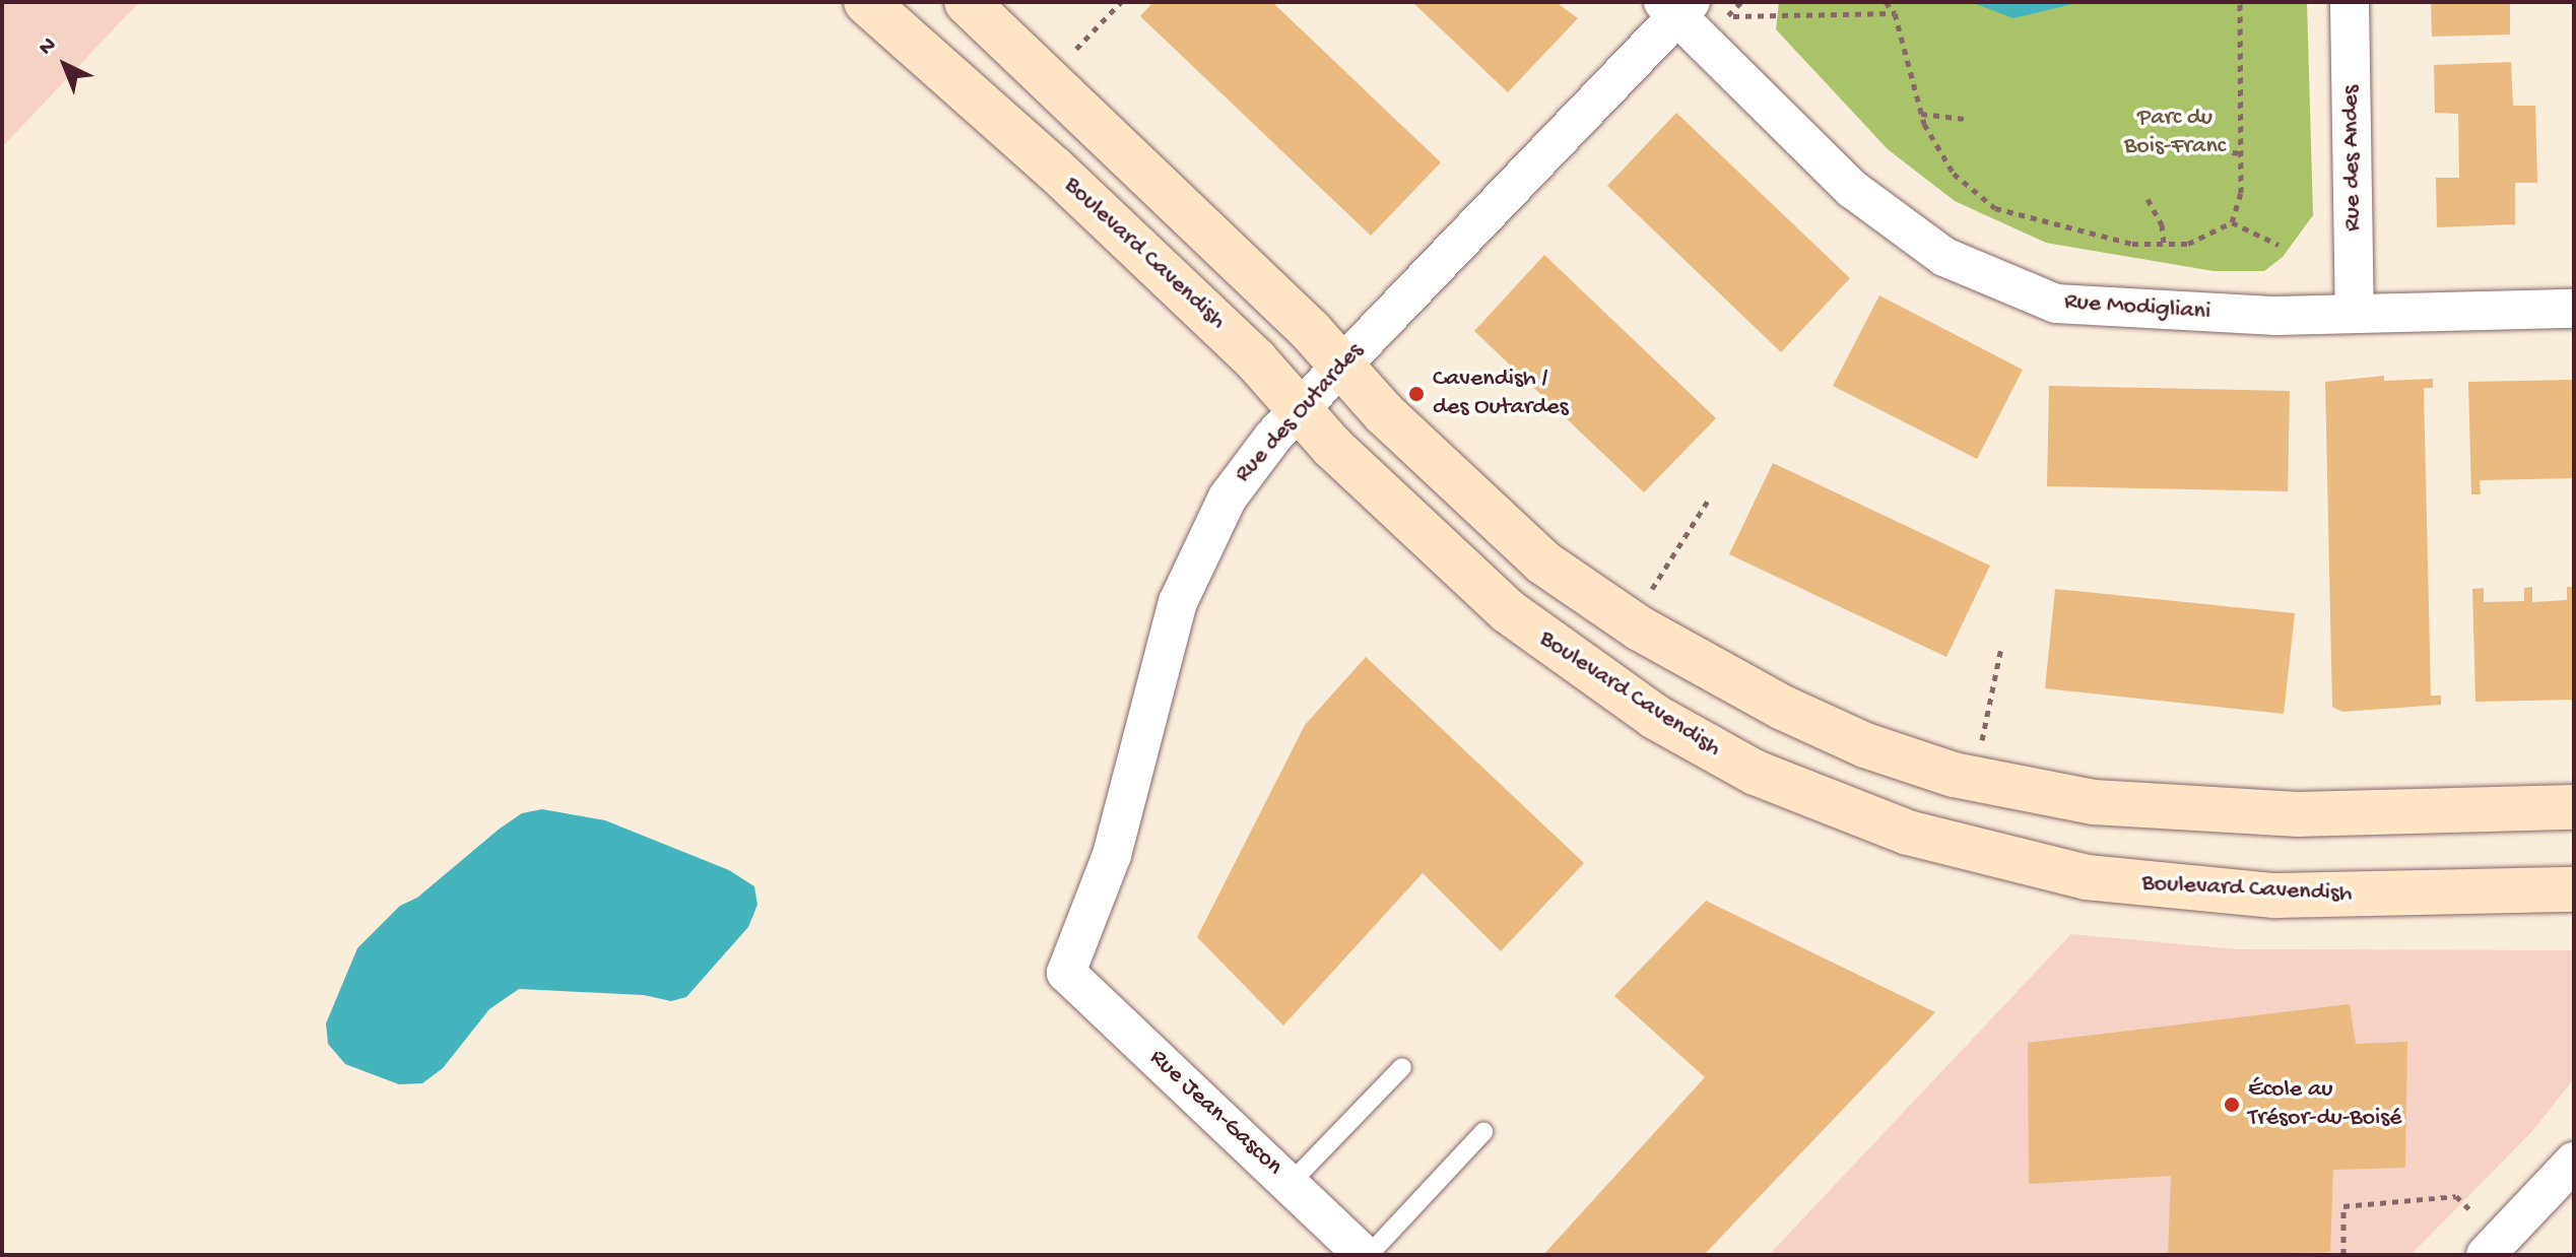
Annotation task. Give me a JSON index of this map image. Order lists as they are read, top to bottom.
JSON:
{
  "streets": {
    "main road": ["Boulevard Cavendish"],
    "street": [
      "Rue des Andes",
      "Rue Modigliani",
      "Rue des Outardes",
      "Rue Jean-Gascon"
    ]
  },
  "crossings": [
    ["Rue des Andes", "Rue Modigliani"],
    ["Boulevard Cavendish", "Rue des Outardes"],
    ["Rue Modigliani", "Rue des Outardes"],
    ["Rue des Outardes", "Rue Jean-Gascon"]
  ],
  "parks": ["Parc du Bois-Franc"],
  "places": ["Cavendish / des Outardes", "École au Trésor-du-Boisé"],
  "north": "top left"
}
